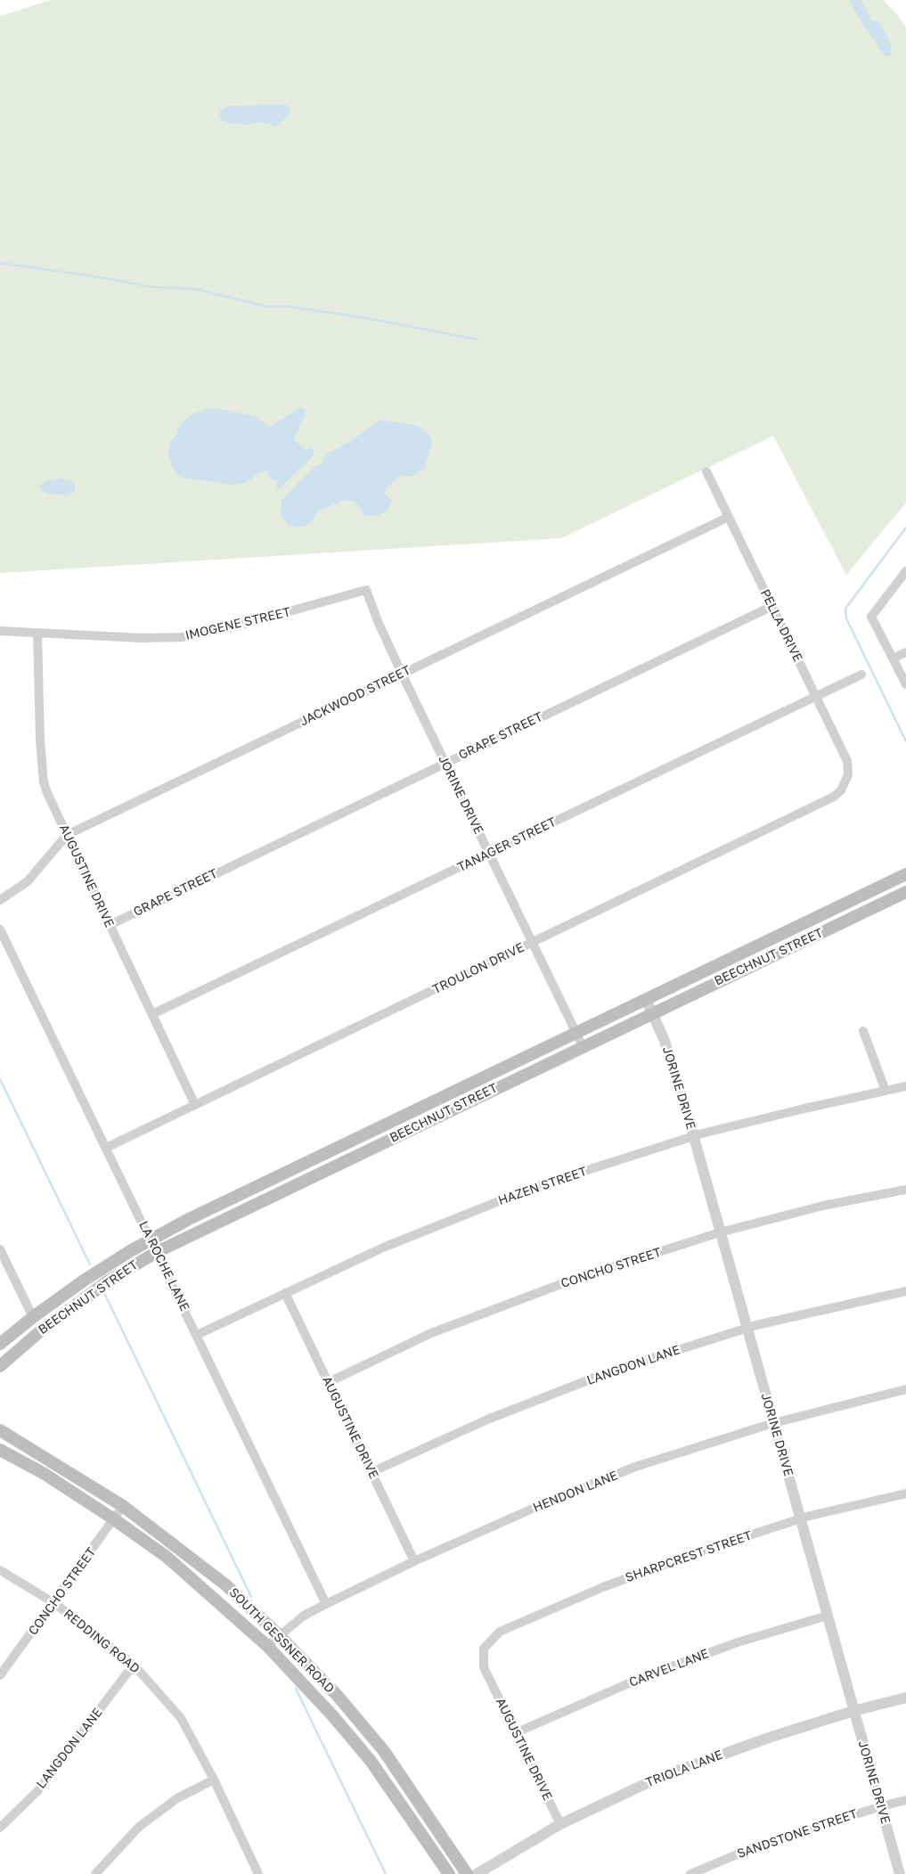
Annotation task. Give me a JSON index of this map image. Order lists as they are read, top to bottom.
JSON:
{
  "streets": {
    "main road": ["BEECHNUT STREET", "SOUTH GESSNER ROAD"],
    "street": [
      "IMOGENE STREET",
      "PELLA DRIVE",
      "JACKWOOD STREET",
      "GRAPE STREET",
      "JORINE DRIVE",
      "TANAGER STREET",
      "AUGUSTINE DRIVE",
      "TROULON DRIVE",
      "HAZEN STREET",
      "LA ROCHE LANE",
      "CONCHO STREET",
      "LANGDON LANE",
      "HENDON LANE",
      "SHARPCREST STREET",
      "REDDING ROAD",
      "CARVEL LANE",
      "TRIOLA LANE",
      "SANDSTONE STREET"
    ]
  },
  "crossings": [
    ["IMOGENE STREET", "JORINE DRIVE"],
    ["IMOGENE STREET", "AUGUSTINE DRIVE"],
    ["PELLA DRIVE", "JACKWOOD STREET"],
    ["PELLA DRIVE", "GRAPE STREET"],
    ["PELLA DRIVE", "TANAGER STREET"],
    ["PELLA DRIVE", "TROULON DRIVE"],
    ["JACKWOOD STREET", "JORINE DRIVE"],
    ["JACKWOOD STREET", "AUGUSTINE DRIVE"],
    ["GRAPE STREET", "JORINE DRIVE"],
    ["GRAPE STREET", "AUGUSTINE DRIVE"],
    ["JORINE DRIVE", "TANAGER STREET"],
    ["JORINE DRIVE", "BEECHNUT STREET"],
    ["JORINE DRIVE", "TROULON DRIVE"],
    ["JORINE DRIVE", "HAZEN STREET"],
    ["JORINE DRIVE", "CONCHO STREET"],
    ["JORINE DRIVE", "LANGDON LANE"],
    ["JORINE DRIVE", "HENDON LANE"],
    ["JORINE DRIVE", "SHARPCREST STREET"],
    ["JORINE DRIVE", "CARVEL LANE"],
    ["JORINE DRIVE", "TRIOLA LANE"],
    ["JORINE DRIVE", "SANDSTONE STREET"],
    ["TANAGER STREET", "AUGUSTINE DRIVE"],
    ["AUGUSTINE DRIVE", "TROULON DRIVE"],
    ["AUGUSTINE DRIVE", "HAZEN STREET"],
    ["AUGUSTINE DRIVE", "CONCHO STREET"],
    ["AUGUSTINE DRIVE", "LANGDON LANE"],
    ["AUGUSTINE DRIVE", "HENDON LANE"],
    ["AUGUSTINE DRIVE", "SHARPCREST STREET"],
    ["AUGUSTINE DRIVE", "CARVEL LANE"],
    ["AUGUSTINE DRIVE", "TRIOLA LANE"],
    ["BEECHNUT STREET", "LA ROCHE LANE"],
    ["TROULON DRIVE", "LA ROCHE LANE"],
    ["HAZEN STREET", "LA ROCHE LANE"],
    ["LA ROCHE LANE", "HENDON LANE"],
    ["CONCHO STREET", "SOUTH GESSNER ROAD"],
    ["CONCHO STREET", "REDDING ROAD"],
    ["LANGDON LANE", "REDDING ROAD"],
    ["HENDON LANE", "SOUTH GESSNER ROAD"]
  ]
}
